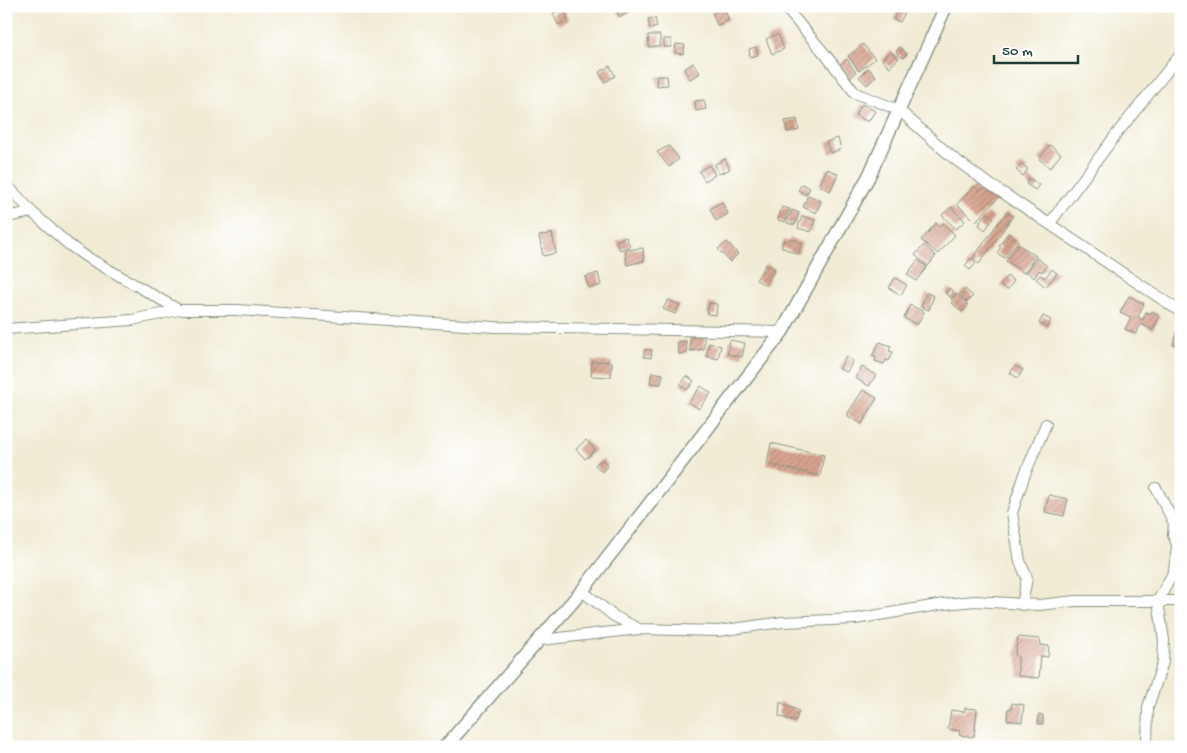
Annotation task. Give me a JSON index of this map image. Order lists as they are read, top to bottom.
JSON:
{
  "scale_bar": "50 m"
}
